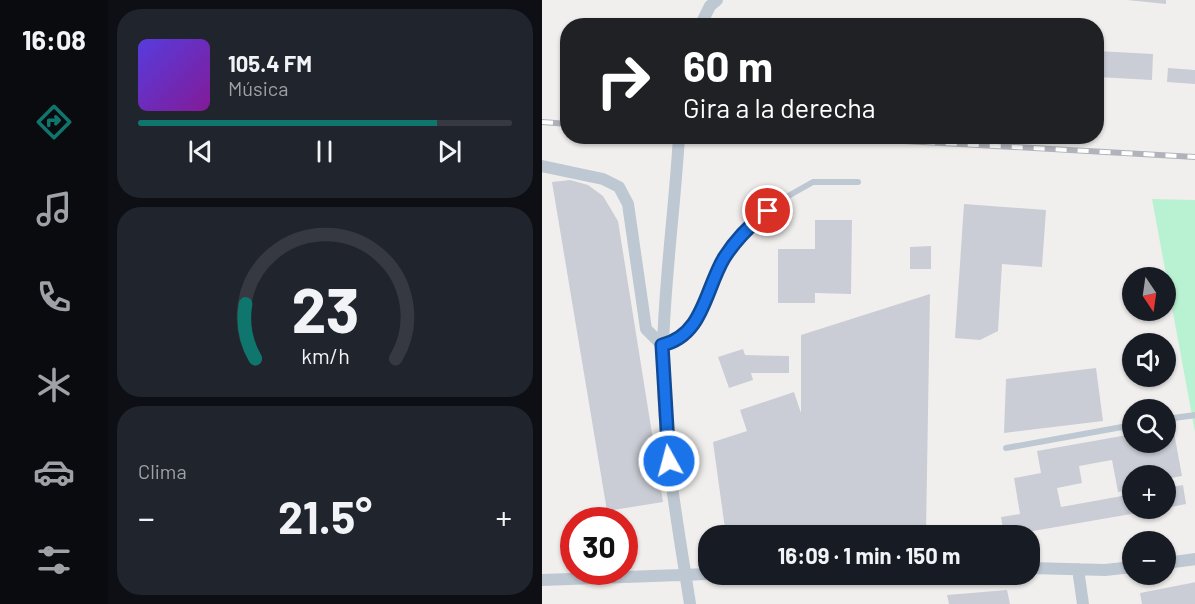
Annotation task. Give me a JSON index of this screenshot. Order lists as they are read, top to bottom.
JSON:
{
  "north": "bottom",
  "page": {
    "tabs": "16:08",
    "turn": ["60 m", "Gira a la derecha"],
    "song": ["105.4 FM", "Música"],
    "map_buttons": ["+", "−"],
    "tile": "Clima",
    "heat": ["−", "21.5°", "+"],
    "limit": "30",
    "trip": "16:09 · 1 min · 150 m",
    "gauge": ["23", "km/h"]
  }
}
